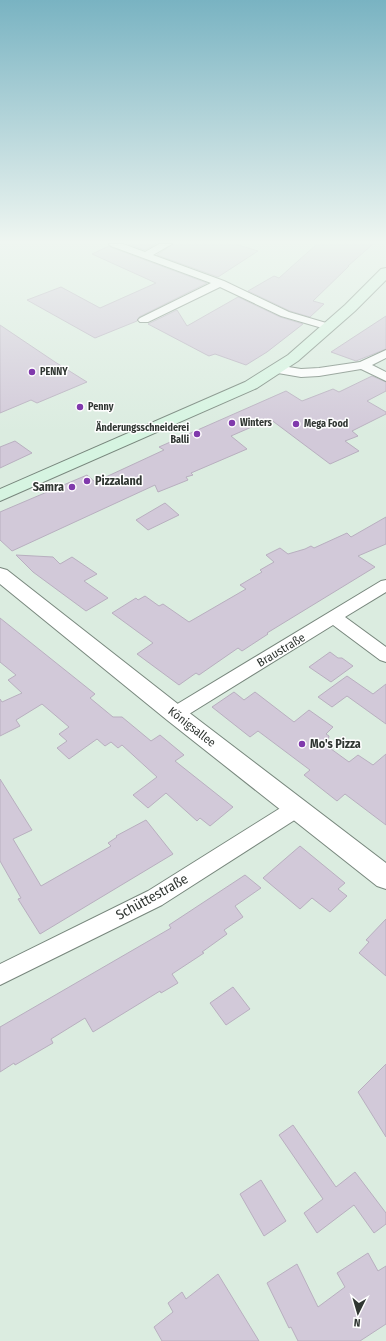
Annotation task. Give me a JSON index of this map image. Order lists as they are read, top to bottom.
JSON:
{
  "streets": {
    "street": ["Braustraße", "Königsallee", "Schüttestraße"]
  },
  "crossings": [
    ["Braustraße", "Königsallee"],
    ["Königsallee", "Schüttestraße"]
  ],
  "places": [
    "PENNY",
    "Penny",
    "Winters",
    "Mega Food",
    "Änderungsschneiderei Balli",
    "Pizzaland",
    "Samra",
    "Mo's Pizza"
  ],
  "north": "bottom"
}
